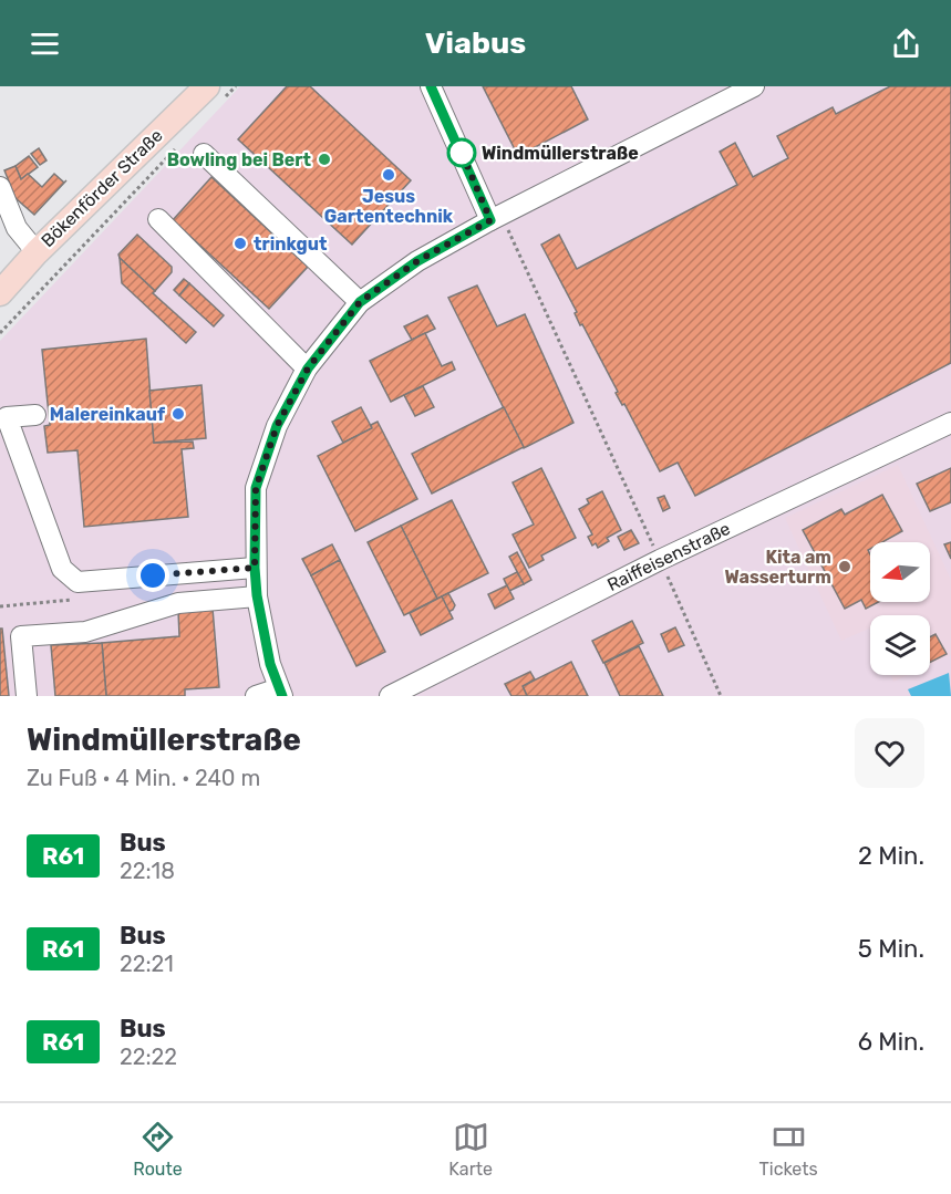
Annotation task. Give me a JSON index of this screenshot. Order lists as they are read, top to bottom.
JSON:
{
  "streets": {
    "main road": ["Bökenförder Straße"],
    "street": ["Raiffeisenstraße"]
  },
  "places": [
    "Windmüllerstraße",
    "Bowling bei Bert",
    "Jesus Gartentechnik",
    "trinkgut",
    "Malereinkauf",
    "Kita am Wasserturm"
  ],
  "lines": ["bus line R61"],
  "north": "left",
  "page": {
    "header": "Viabus",
    "heading": ["Windmüllerstraße", "Zu Fuß · 4 Min. · 240 m"],
    "list": [
      {
        "mark": "R61",
        "name": "Bus",
        "note": "22:18",
        "value": "2 Min."
      },
      {
        "mark": "R61",
        "name": "Bus",
        "note": "22:21",
        "value": "5 Min."
      },
      {
        "mark": "R61",
        "name": "Bus",
        "note": "22:22",
        "value": "6 Min."
      }
    ],
    "tabs": ["Route", "Karte", "Tickets"]
  }
}
